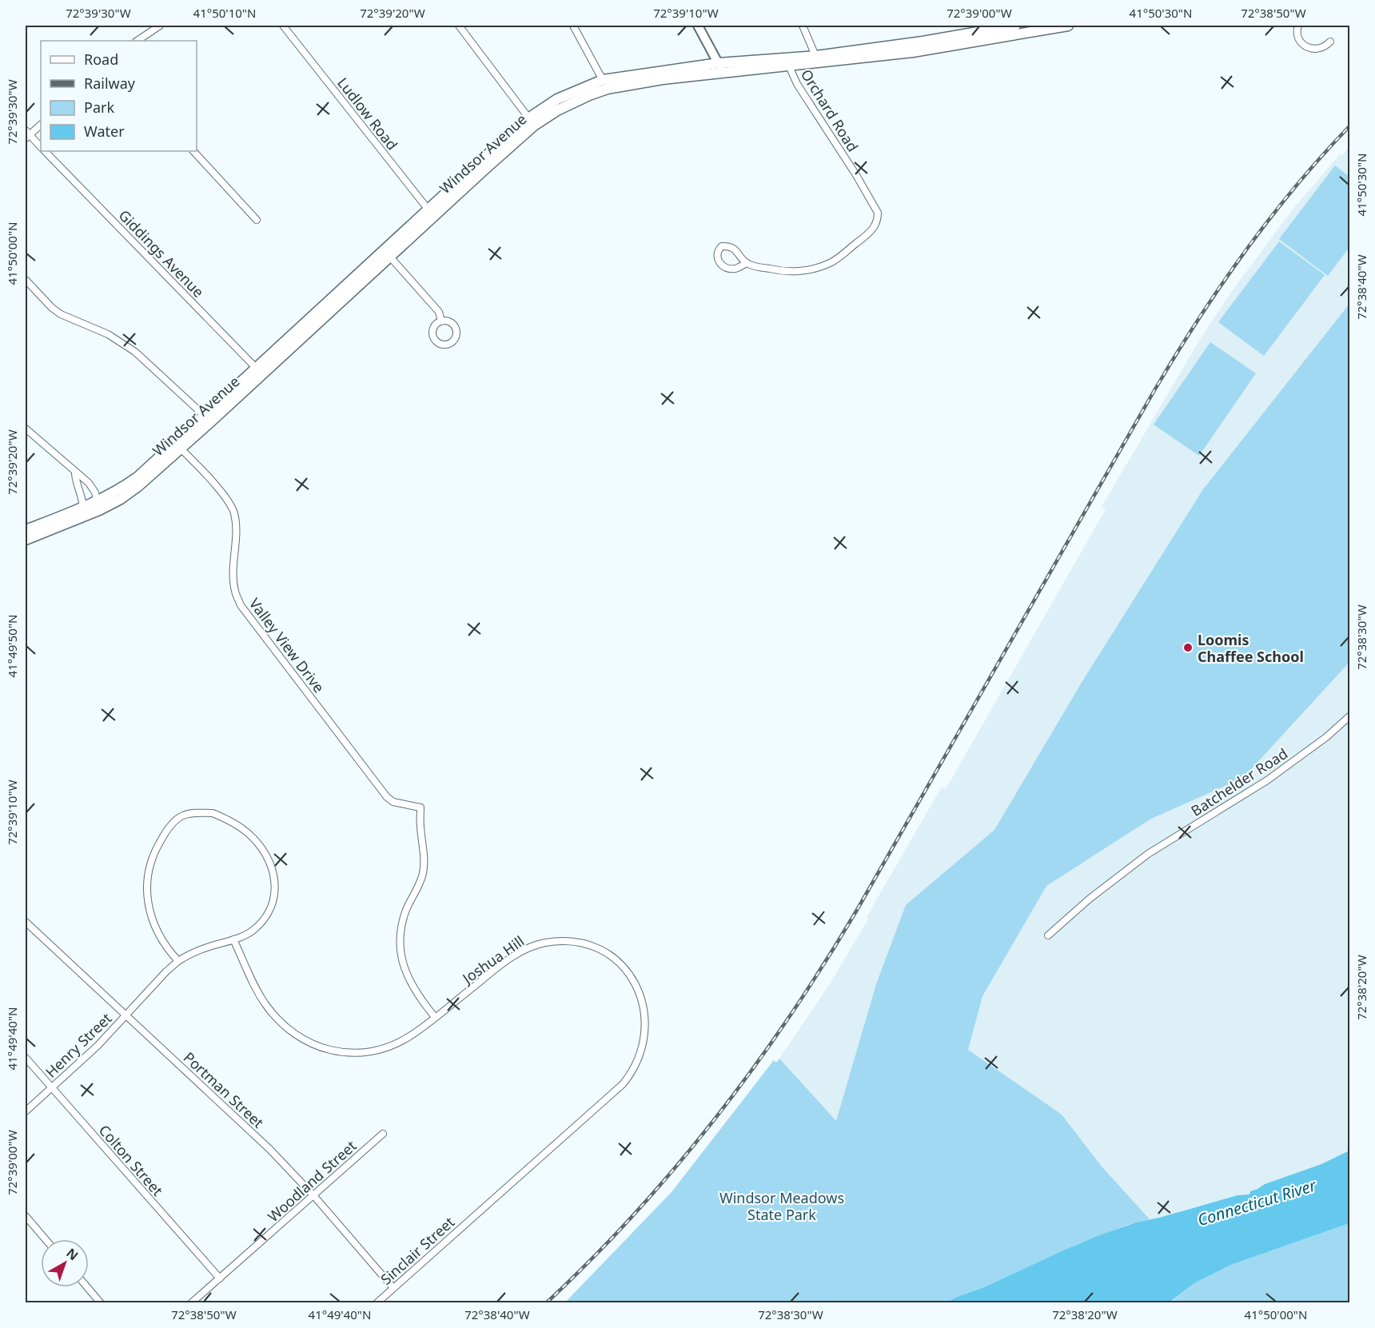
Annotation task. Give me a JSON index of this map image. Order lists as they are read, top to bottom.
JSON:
{
  "streets": {
    "main road": ["Windsor Avenue"],
    "street": [
      "Orchard Road",
      "Ludlow Road",
      "Giddings Avenue",
      "Valley View Drive",
      "Batchelder Road",
      "Joshua Hill",
      "Henry Street",
      "Portman Street",
      "Colton Street",
      "Woodland Street",
      "Sinclair Street"
    ]
  },
  "crossings": [
    ["Orchard Road", "Windsor Avenue"],
    ["Ludlow Road", "Windsor Avenue"],
    ["Windsor Avenue", "Giddings Avenue"],
    ["Windsor Avenue", "Valley View Drive"],
    ["Valley View Drive", "Joshua Hill"],
    ["Joshua Hill", "Henry Street"],
    ["Joshua Hill", "Sinclair Street"],
    ["Henry Street", "Portman Street"],
    ["Henry Street", "Colton Street"],
    ["Portman Street", "Woodland Street"],
    ["Portman Street", "Sinclair Street"],
    ["Colton Street", "Woodland Street"]
  ],
  "water": ["Connecticut River"],
  "parks": ["Windsor Meadows State Park"],
  "places": ["Loomis Chaffee School"],
  "legend": [
    "Road",
    "Railway",
    "Park",
    "Water"
  ],
  "north": "top right",
  "coordinates": [
    "72°39'30\"W",
    "41°50'10\"N",
    "72°39'20\"W",
    "72°39'10\"W",
    "72°39'00\"W",
    "41°50'30\"N",
    "72°38'50\"W",
    "41°50'00\"N",
    "72°38'40\"W",
    "72°38'30\"W",
    "41°49'50\"N",
    "72°38'20\"W",
    "41°49'40\"N"
  ]
}
